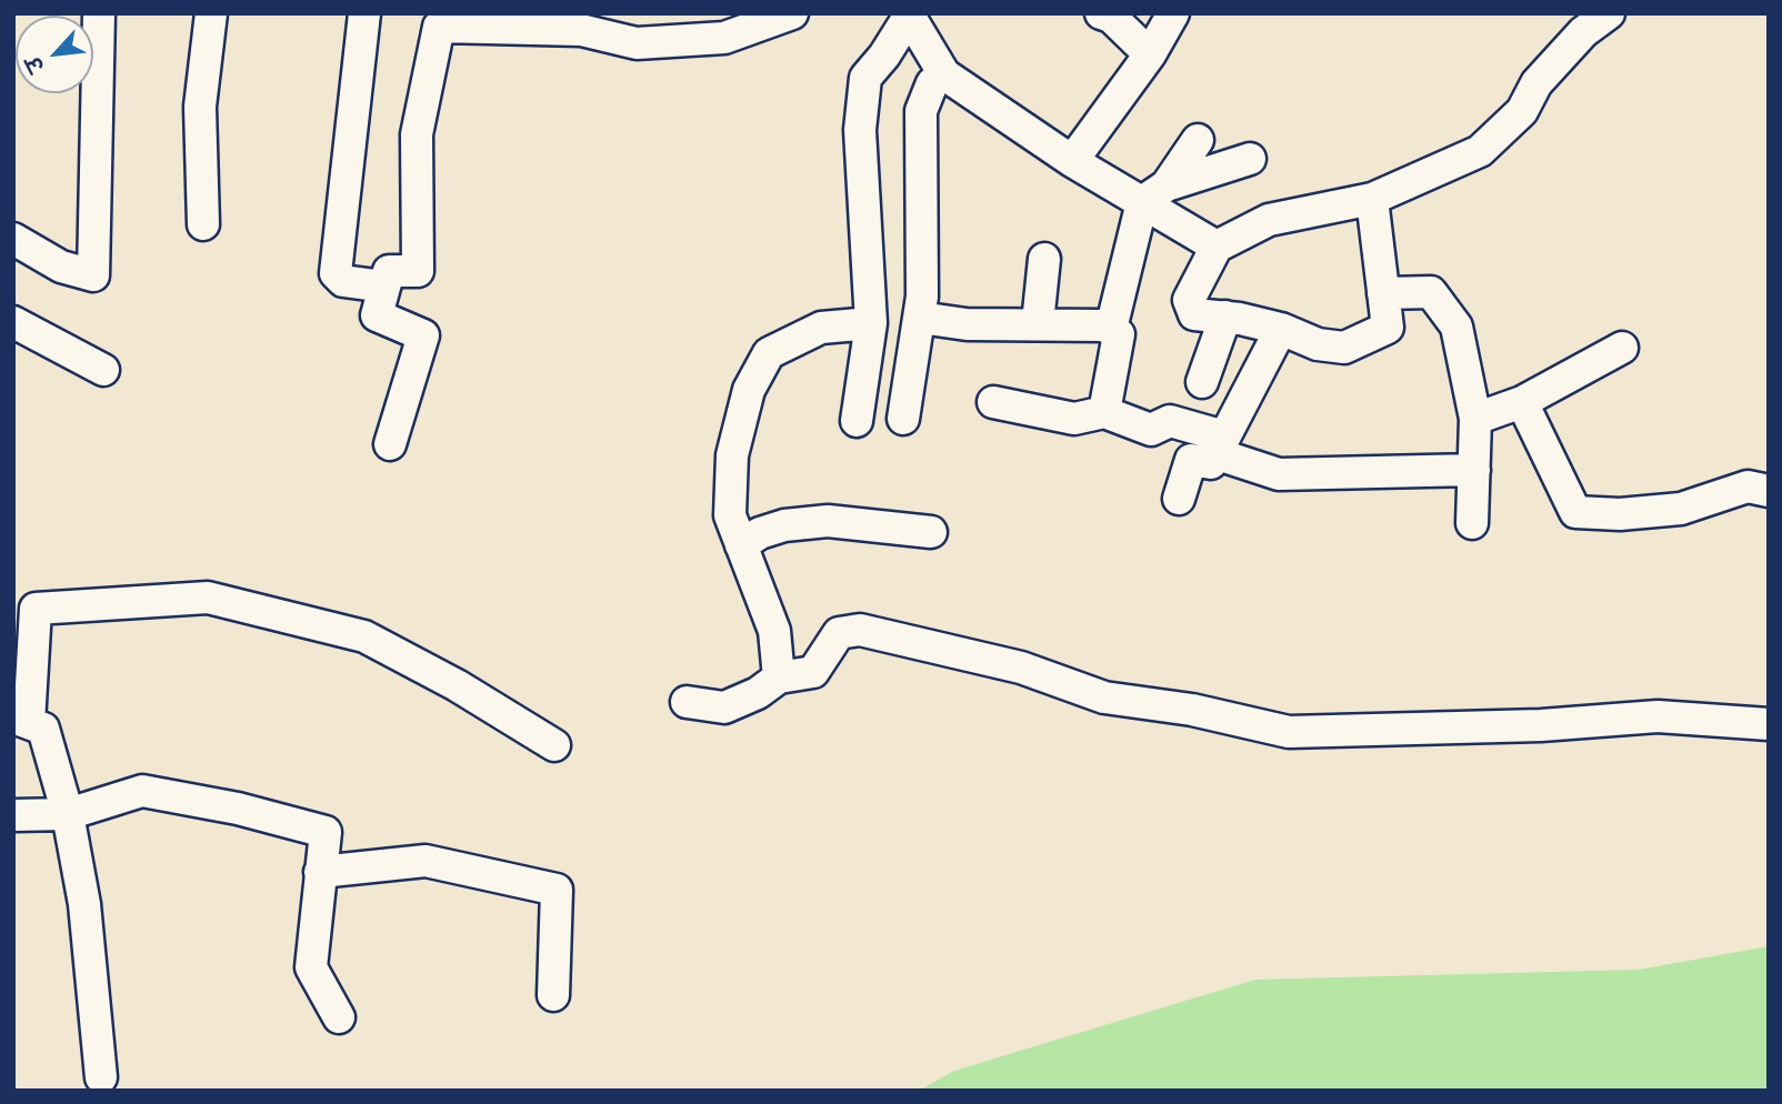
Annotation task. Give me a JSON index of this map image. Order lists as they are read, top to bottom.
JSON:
{
  "north": "bottom left"
}
